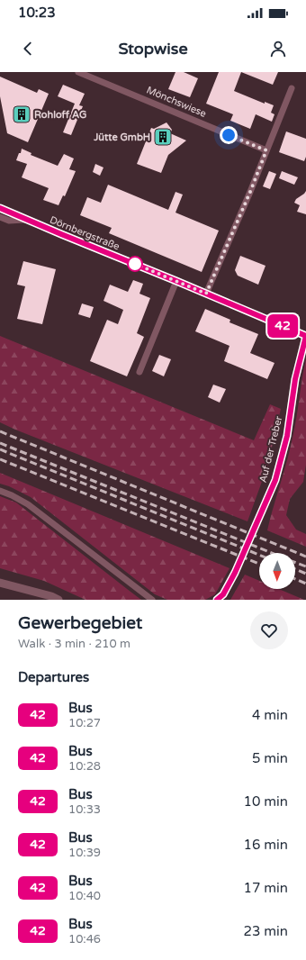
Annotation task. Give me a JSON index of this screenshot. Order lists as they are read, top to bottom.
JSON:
{
  "streets": {
    "street": ["Mönchswiese", "Dörnbergstraße", "Auf der Treber"]
  },
  "crossings": [
    ["Dörnbergstraße", "Auf der Treber"]
  ],
  "places": {
    "building": ["Rohloff AG", "Jütte GmbH"]
  },
  "lines": ["bus line 42"],
  "north": "bottom",
  "page": {
    "status": "10:23",
    "header": "Stopwise",
    "on_map": "42",
    "heading": [
      ["Gewerbegebiet", "Walk · 3 min · 210 m"],
      "Departures"
    ],
    "list": [
      {
        "mark": "42",
        "name": "Bus",
        "note": "10:27",
        "value": "4 min"
      },
      {
        "mark": "42",
        "name": "Bus",
        "note": "10:28",
        "value": "5 min"
      },
      {
        "mark": "42",
        "name": "Bus",
        "note": "10:33",
        "value": "10 min"
      },
      {
        "mark": "42",
        "name": "Bus",
        "note": "10:39",
        "value": "16 min"
      },
      {
        "mark": "42",
        "name": "Bus",
        "note": "10:40",
        "value": "17 min"
      },
      {
        "mark": "42",
        "name": "Bus",
        "note": "10:46",
        "value": "23 min"
      }
    ]
  }
}
